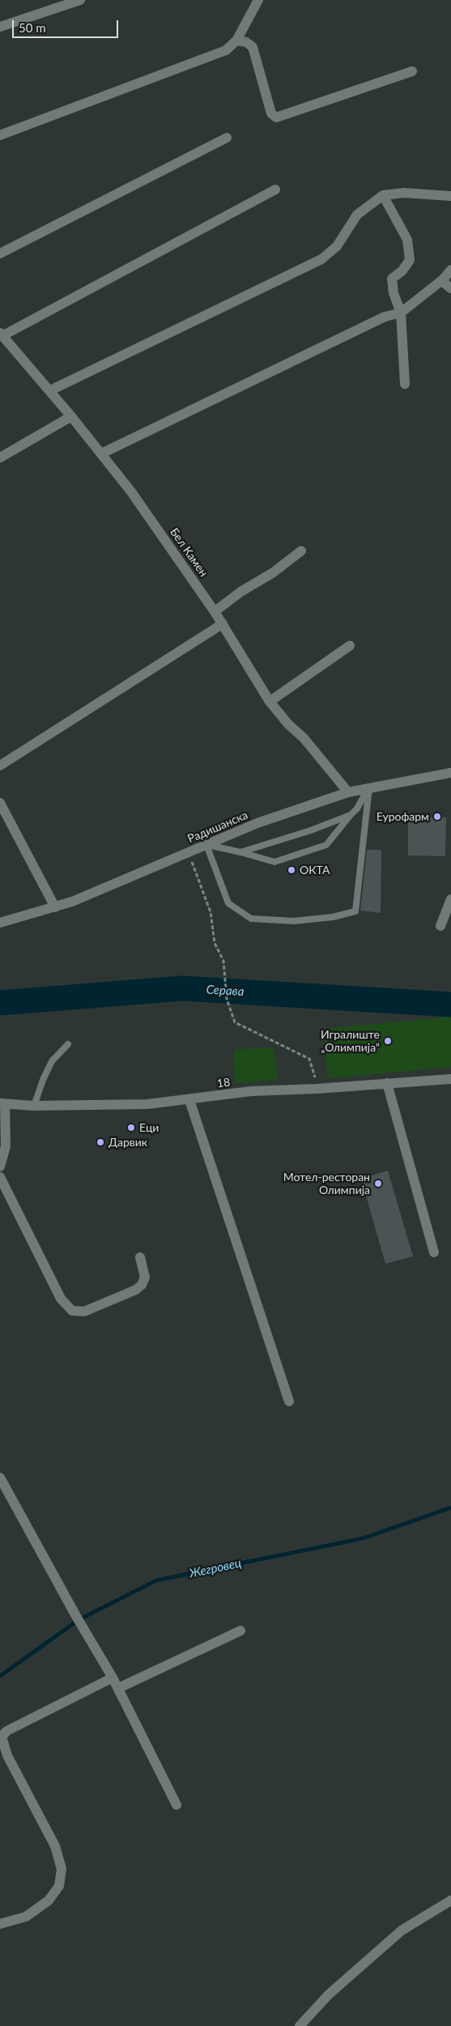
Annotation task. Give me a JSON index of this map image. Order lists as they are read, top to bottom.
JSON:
{
  "streets": {
    "street": ["Бел Камен", "Радишанска", "18"]
  },
  "crossings": [
    ["Бел Камен", "Радишанска"]
  ],
  "water": ["Серава", "Жегровец"],
  "places": [
    "Еурофарм",
    "ОКТА",
    "Игралиште „Олимпија“",
    "Еци",
    "Дарвик",
    "Мотел-ресторан Олимпија"
  ],
  "scale_bar": "50 m"
}
